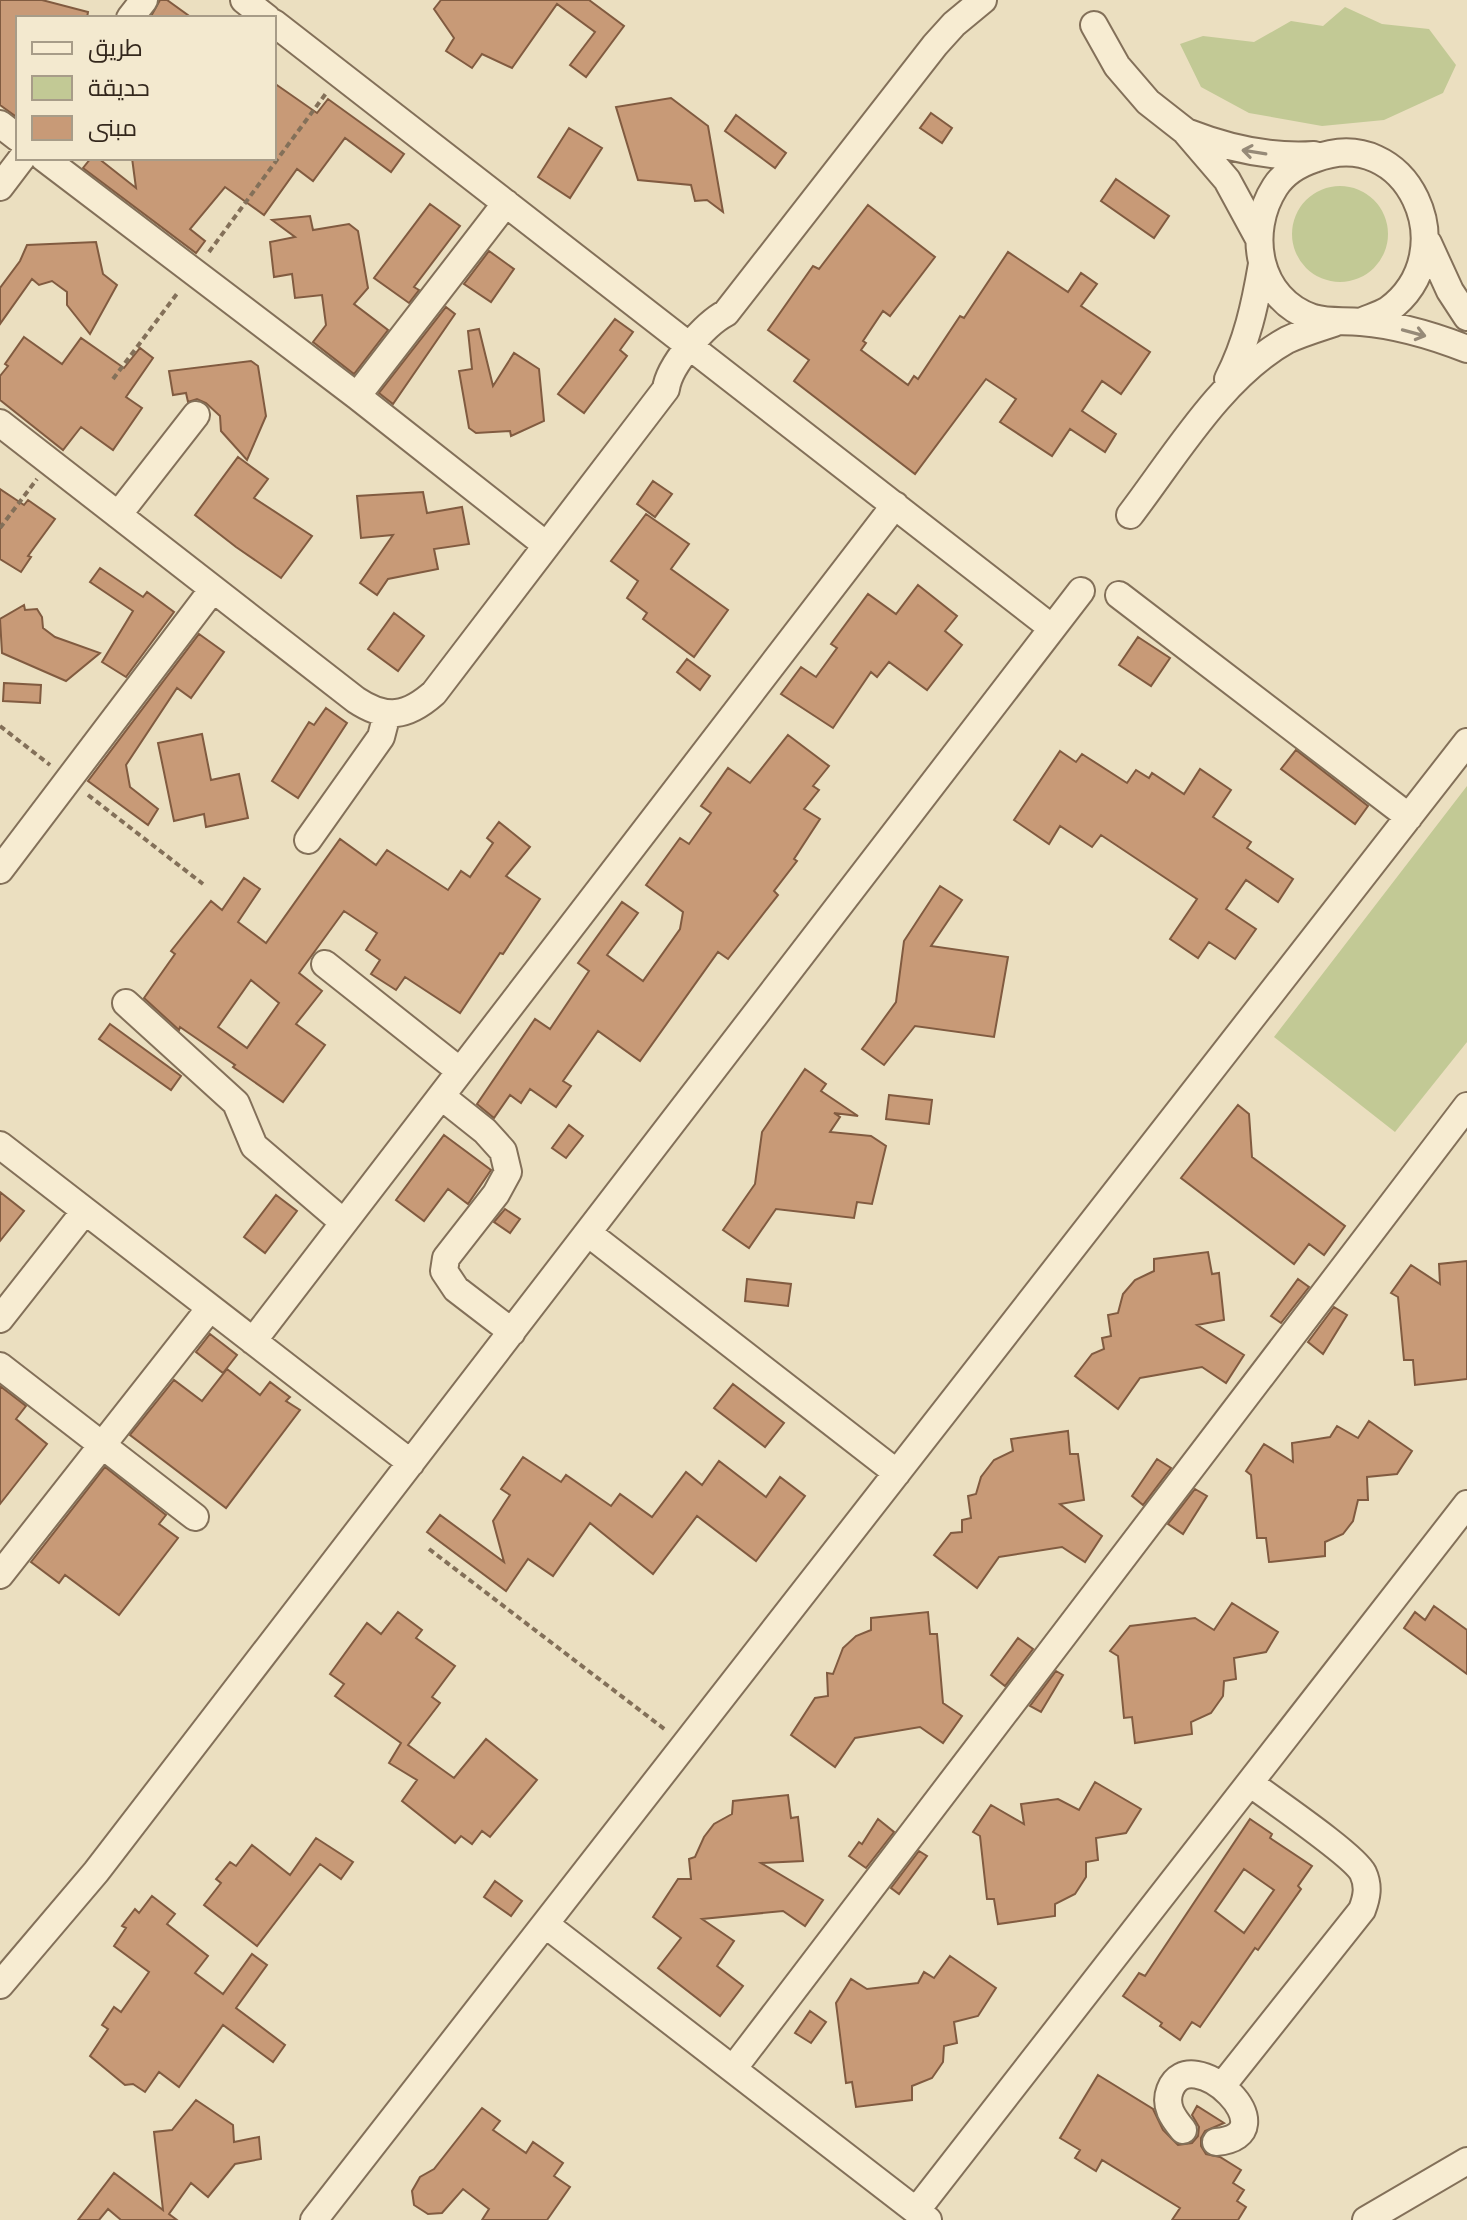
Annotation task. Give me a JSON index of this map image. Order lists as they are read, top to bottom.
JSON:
{
  "legend": ["طريق", "حديقة", "مبنى"]
}
